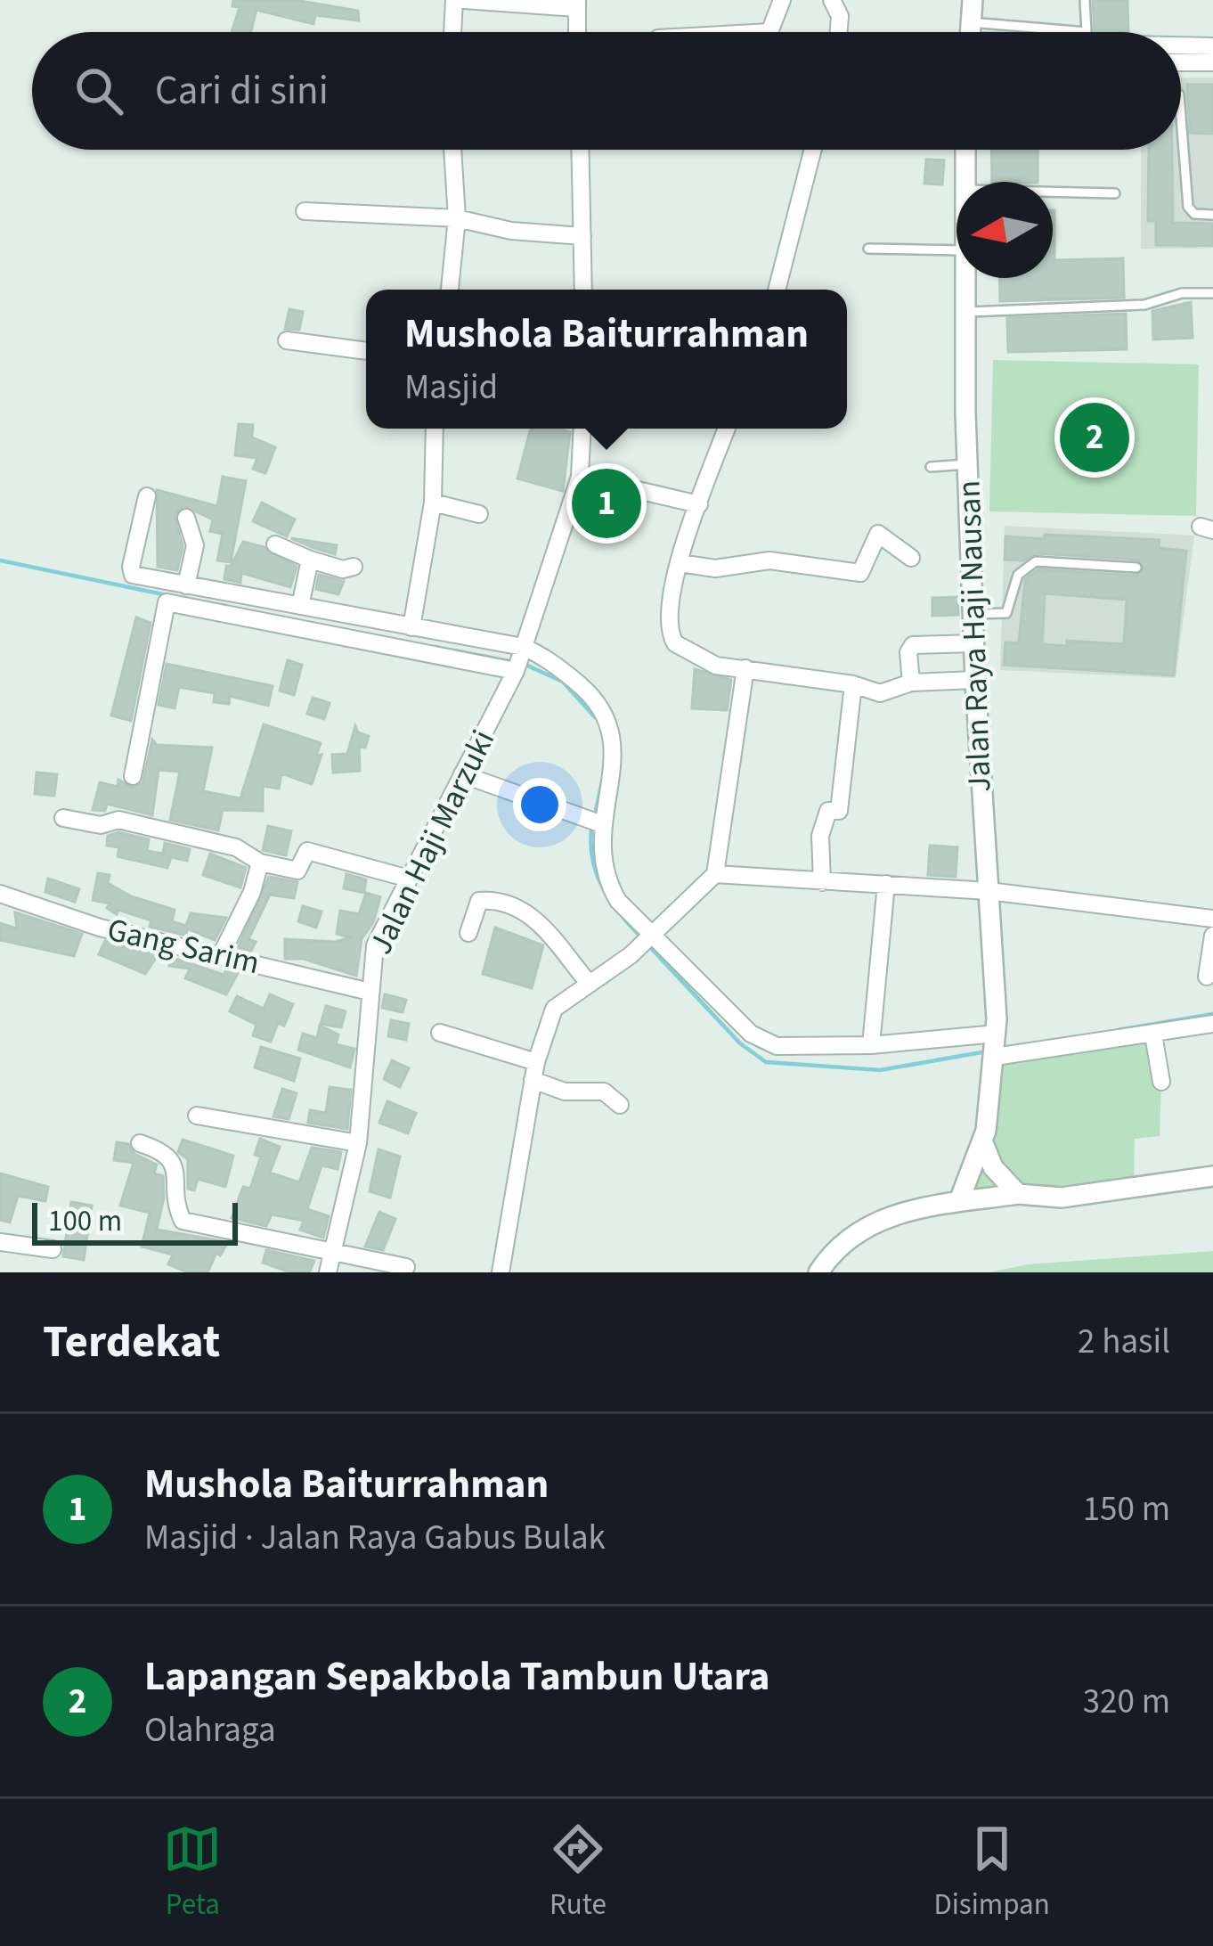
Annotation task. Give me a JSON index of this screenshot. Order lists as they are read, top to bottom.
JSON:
{
  "streets": {
    "street": ["Jalan Raya Haji Nausan", "Jalan Haji Marzuki", "Gang Sarim"]
  },
  "crossings": [
    ["Jalan Haji Marzuki", "Gang Sarim"]
  ],
  "scale_bar": "100 m",
  "north": "left",
  "page": {
    "search": "Cari di sini",
    "popup": ["Mushola Baiturrahman", "Masjid"],
    "pins": ["2", "1"],
    "scale": "100 m",
    "heading": ["Terdekat", "2 hasil"],
    "list": [
      {
        "mark": "1",
        "name": "Mushola Baiturrahman",
        "note": "Masjid · Jalan Raya Gabus Bulak",
        "value": "150 m"
      },
      {
        "mark": "2",
        "name": "Lapangan Sepakbola Tambun Utara",
        "note": "Olahraga",
        "value": "320 m"
      }
    ],
    "nav": ["Peta", "Rute", "Disimpan"]
  }
}
